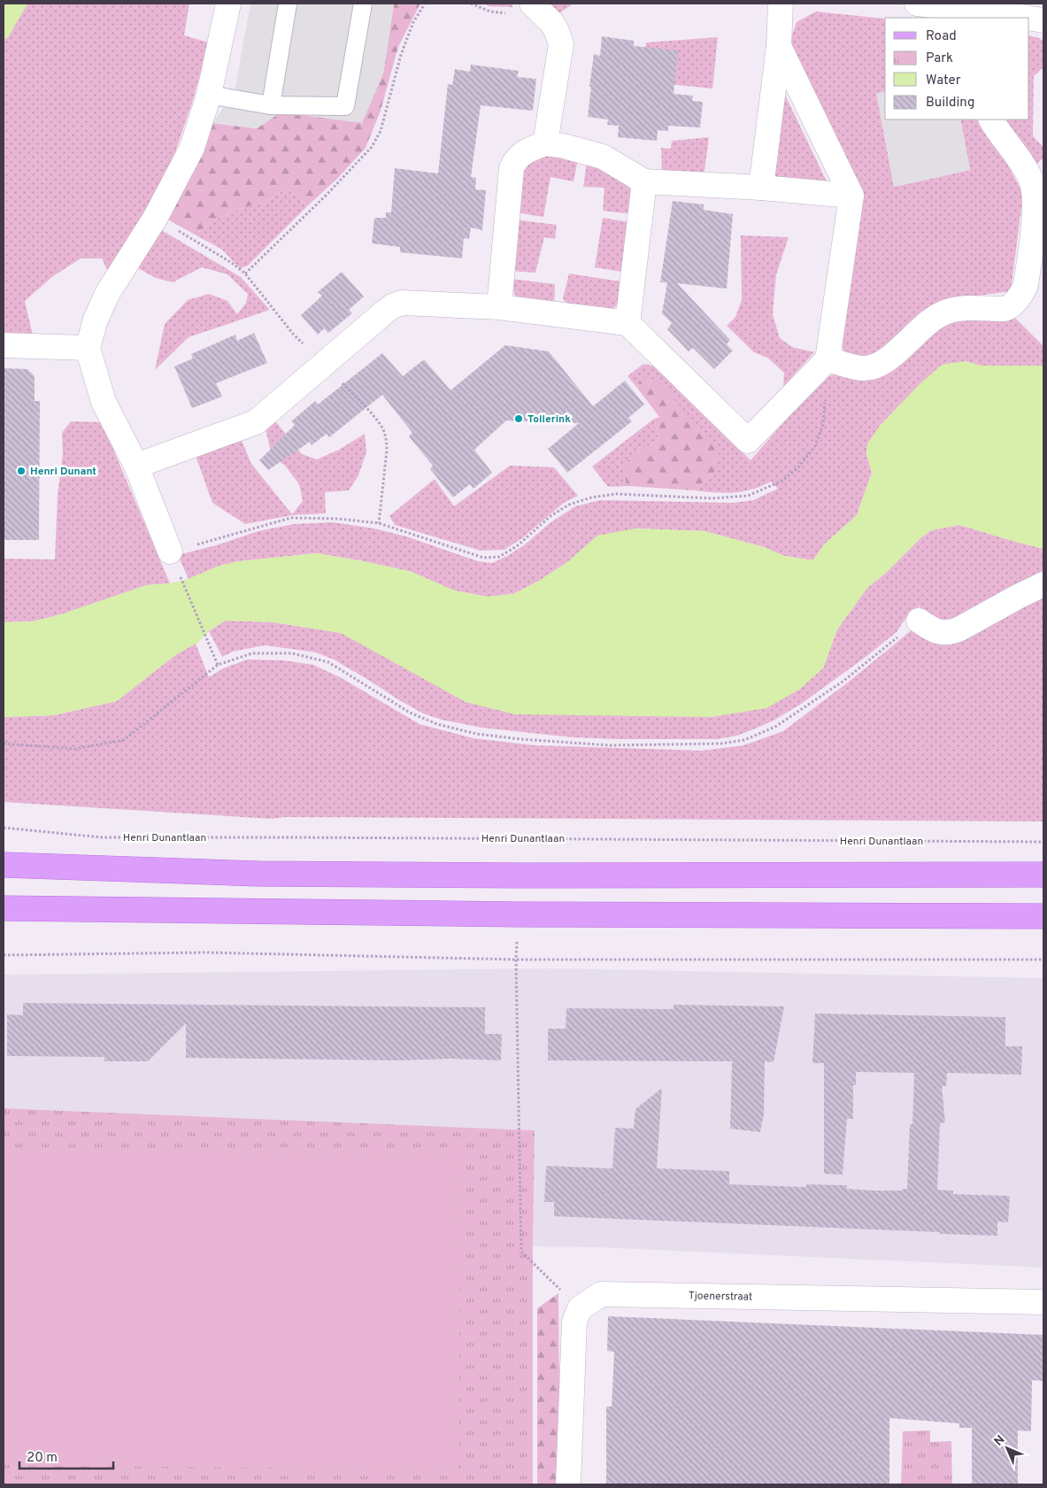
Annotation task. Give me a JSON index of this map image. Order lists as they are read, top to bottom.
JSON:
{
  "streets": {
    "street": ["Tjoenerstraat"],
    "path": ["Henri Dunantlaan"]
  },
  "places": ["Tollerink", "Henri Dunant"],
  "legend": [
    "Road",
    "Park",
    "Water",
    "Building"
  ],
  "scale_bar": "20 m",
  "north": "top left"
}
